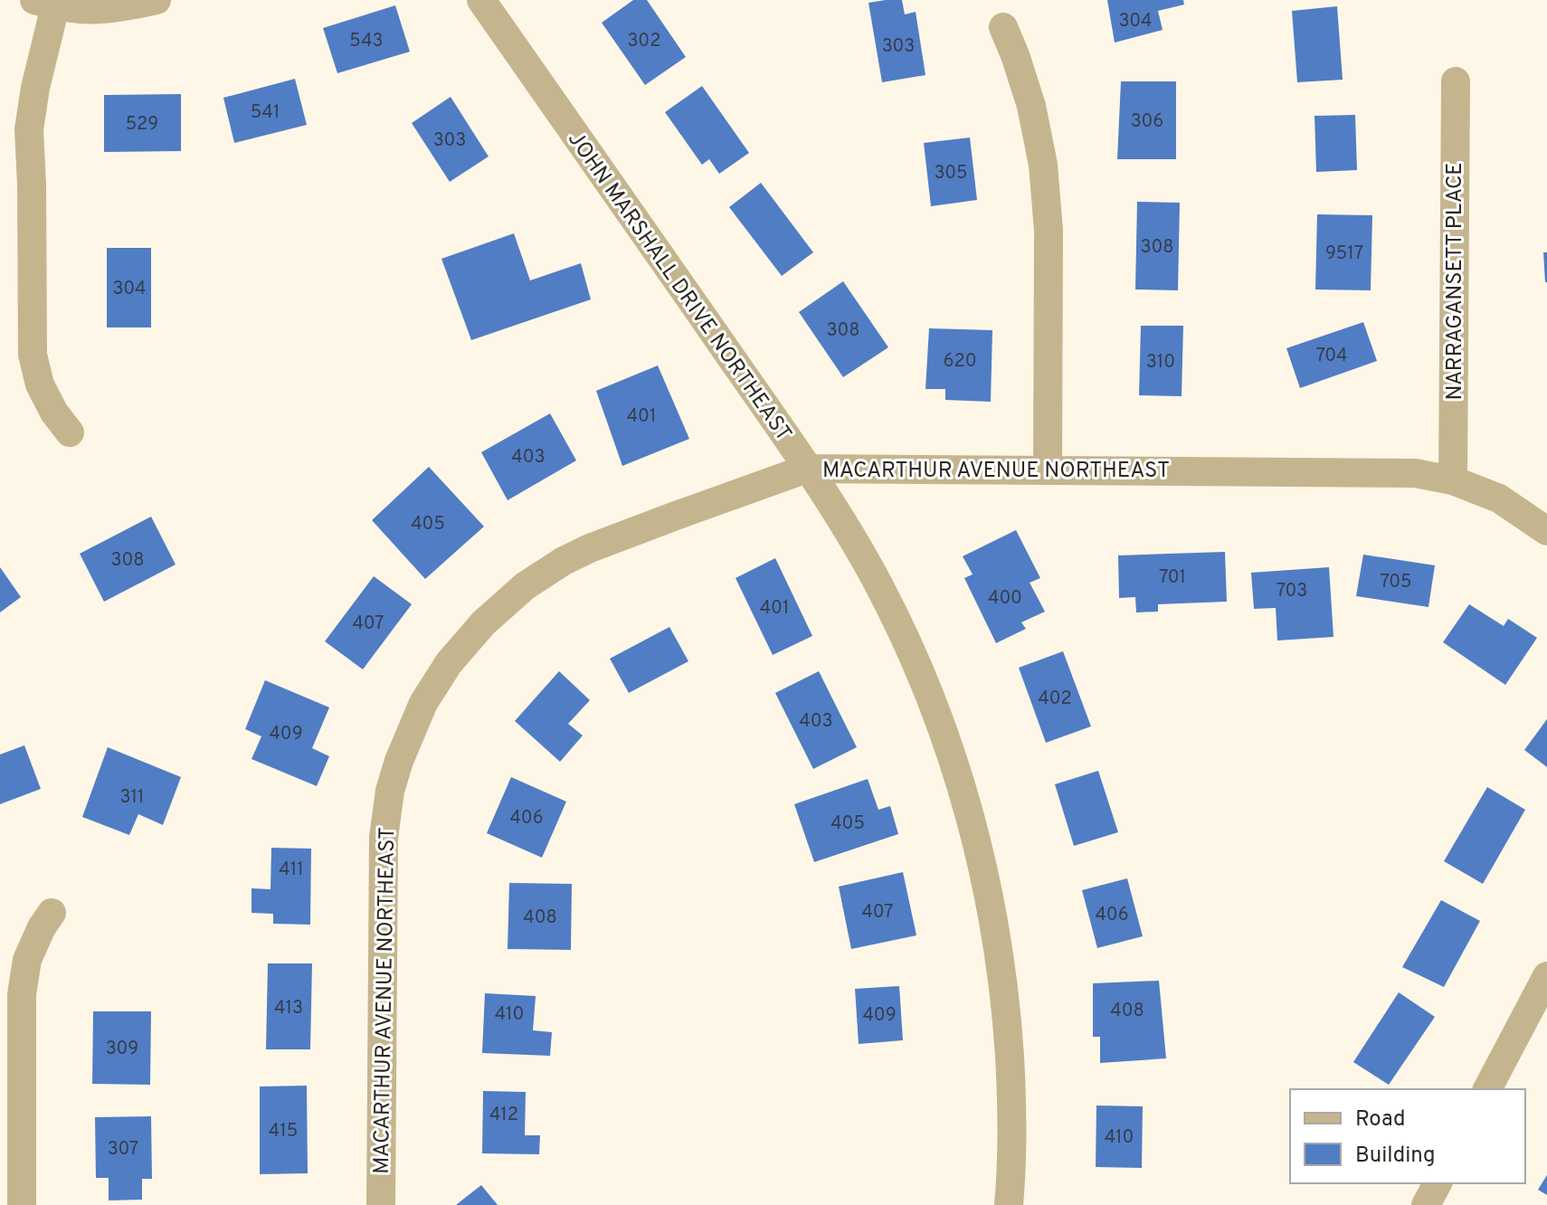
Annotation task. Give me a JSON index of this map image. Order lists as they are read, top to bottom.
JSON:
{
  "streets": {
    "street": ["NARRAGANSETT PLACE", "JOHN MARSHALL DRIVE NORTHEAST", "MACARTHUR AVENUE NORTHEAST"]
  },
  "crossings": [
    ["NARRAGANSETT PLACE", "MACARTHUR AVENUE NORTHEAST"],
    ["JOHN MARSHALL DRIVE NORTHEAST", "MACARTHUR AVENUE NORTHEAST"]
  ],
  "house_numbers": [
    "304",
    "543",
    "302",
    "303",
    "541",
    "306",
    "529",
    "303",
    "305",
    "308",
    "9517",
    "304",
    "308",
    "704",
    "620",
    "310",
    "401",
    "403",
    "405",
    "308",
    "701",
    "705",
    "703",
    "400",
    "401",
    "407",
    "402",
    "403",
    "409",
    "311",
    "406",
    "405",
    "411",
    "407",
    "406",
    "408",
    "413",
    "408",
    "410",
    "409",
    "309",
    "412",
    "415",
    "410",
    "307"
  ],
  "legend": ["Road", "Building"]
}
